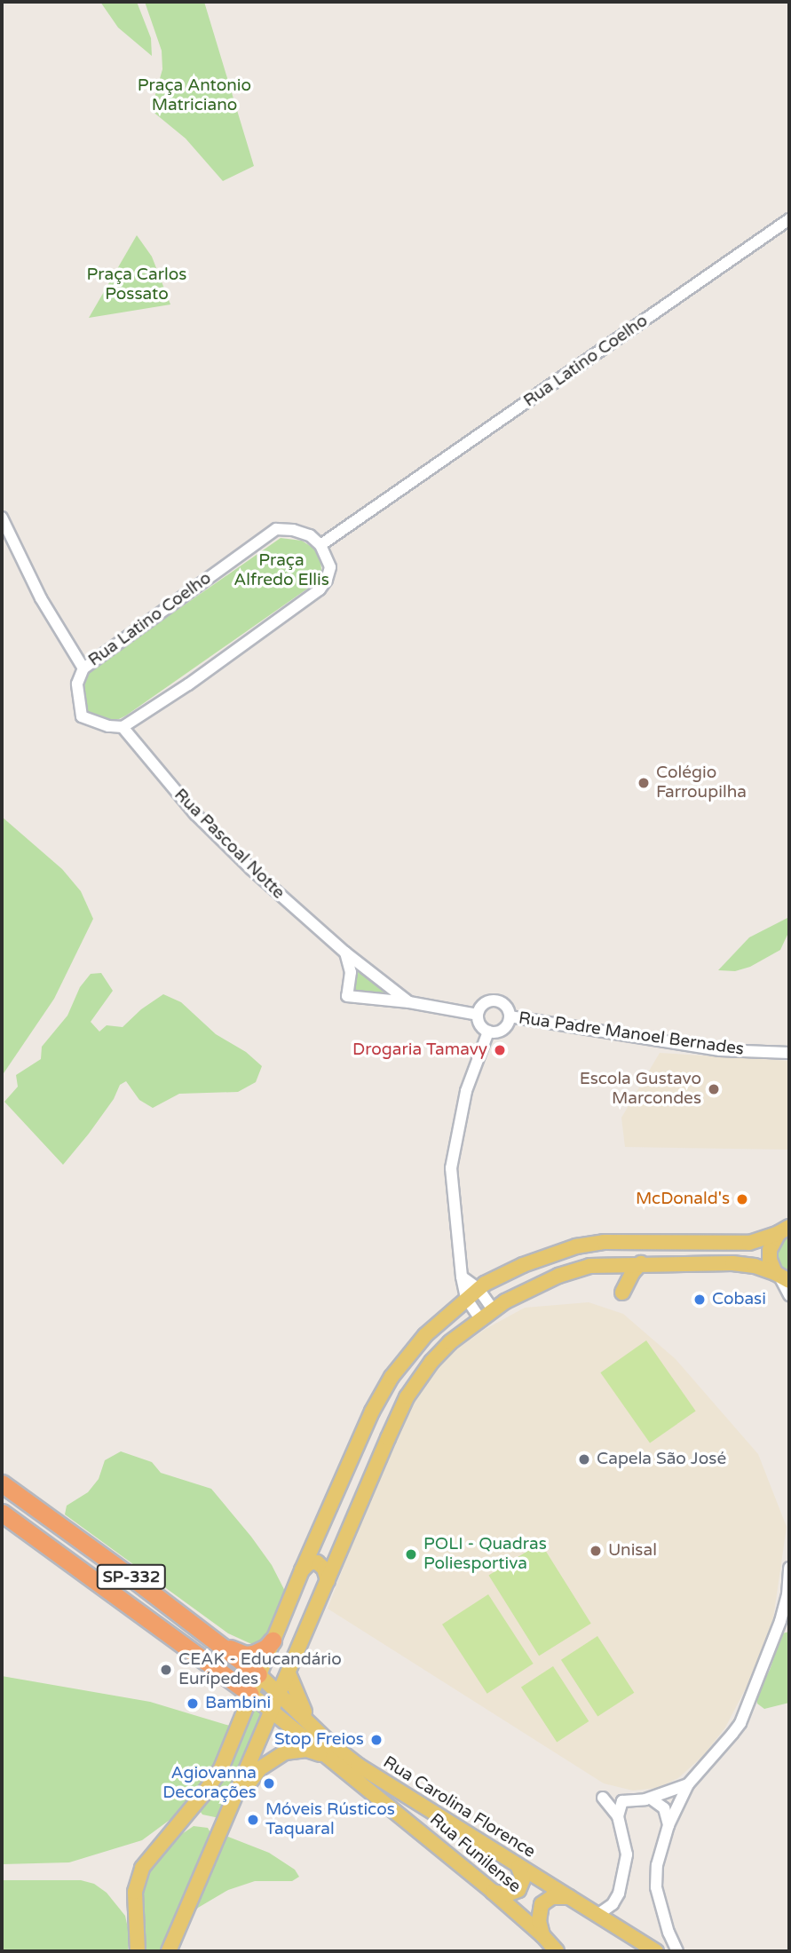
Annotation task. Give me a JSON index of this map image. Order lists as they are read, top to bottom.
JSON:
{
  "streets": {
    "highway": ["SP-332"],
    "main road": ["Rua Carolina Florence", "Rua Funilense"],
    "street": ["Rua Latino Coelho", "Rua Pascoal Notte", "Rua Padre Manoel Bernades"]
  },
  "crossings": [
    ["Rua Latino Coelho", "Rua Pascoal Notte"],
    ["SP-332", "Rua Carolina Florence"],
    ["SP-332", "Rua Funilense"]
  ],
  "parks": ["Praça Antonio Matriciano", "Praça Carlos Possato", "Praça Alfredo Ellis"],
  "places": [
    "Colégio Farroupilha",
    "Drogaria Tamavy",
    "Escola Gustavo Marcondes",
    "McDonald's",
    "Cobasi",
    "Capela São José",
    "Unisal",
    "POLI - Quadras Poliesportiva",
    "CEAK - Educandário Eurípedes",
    "Bambini",
    "Stop Freios",
    "Agiovanna Decorações",
    "Móveis Rústicos Taquaral"
  ]
}
